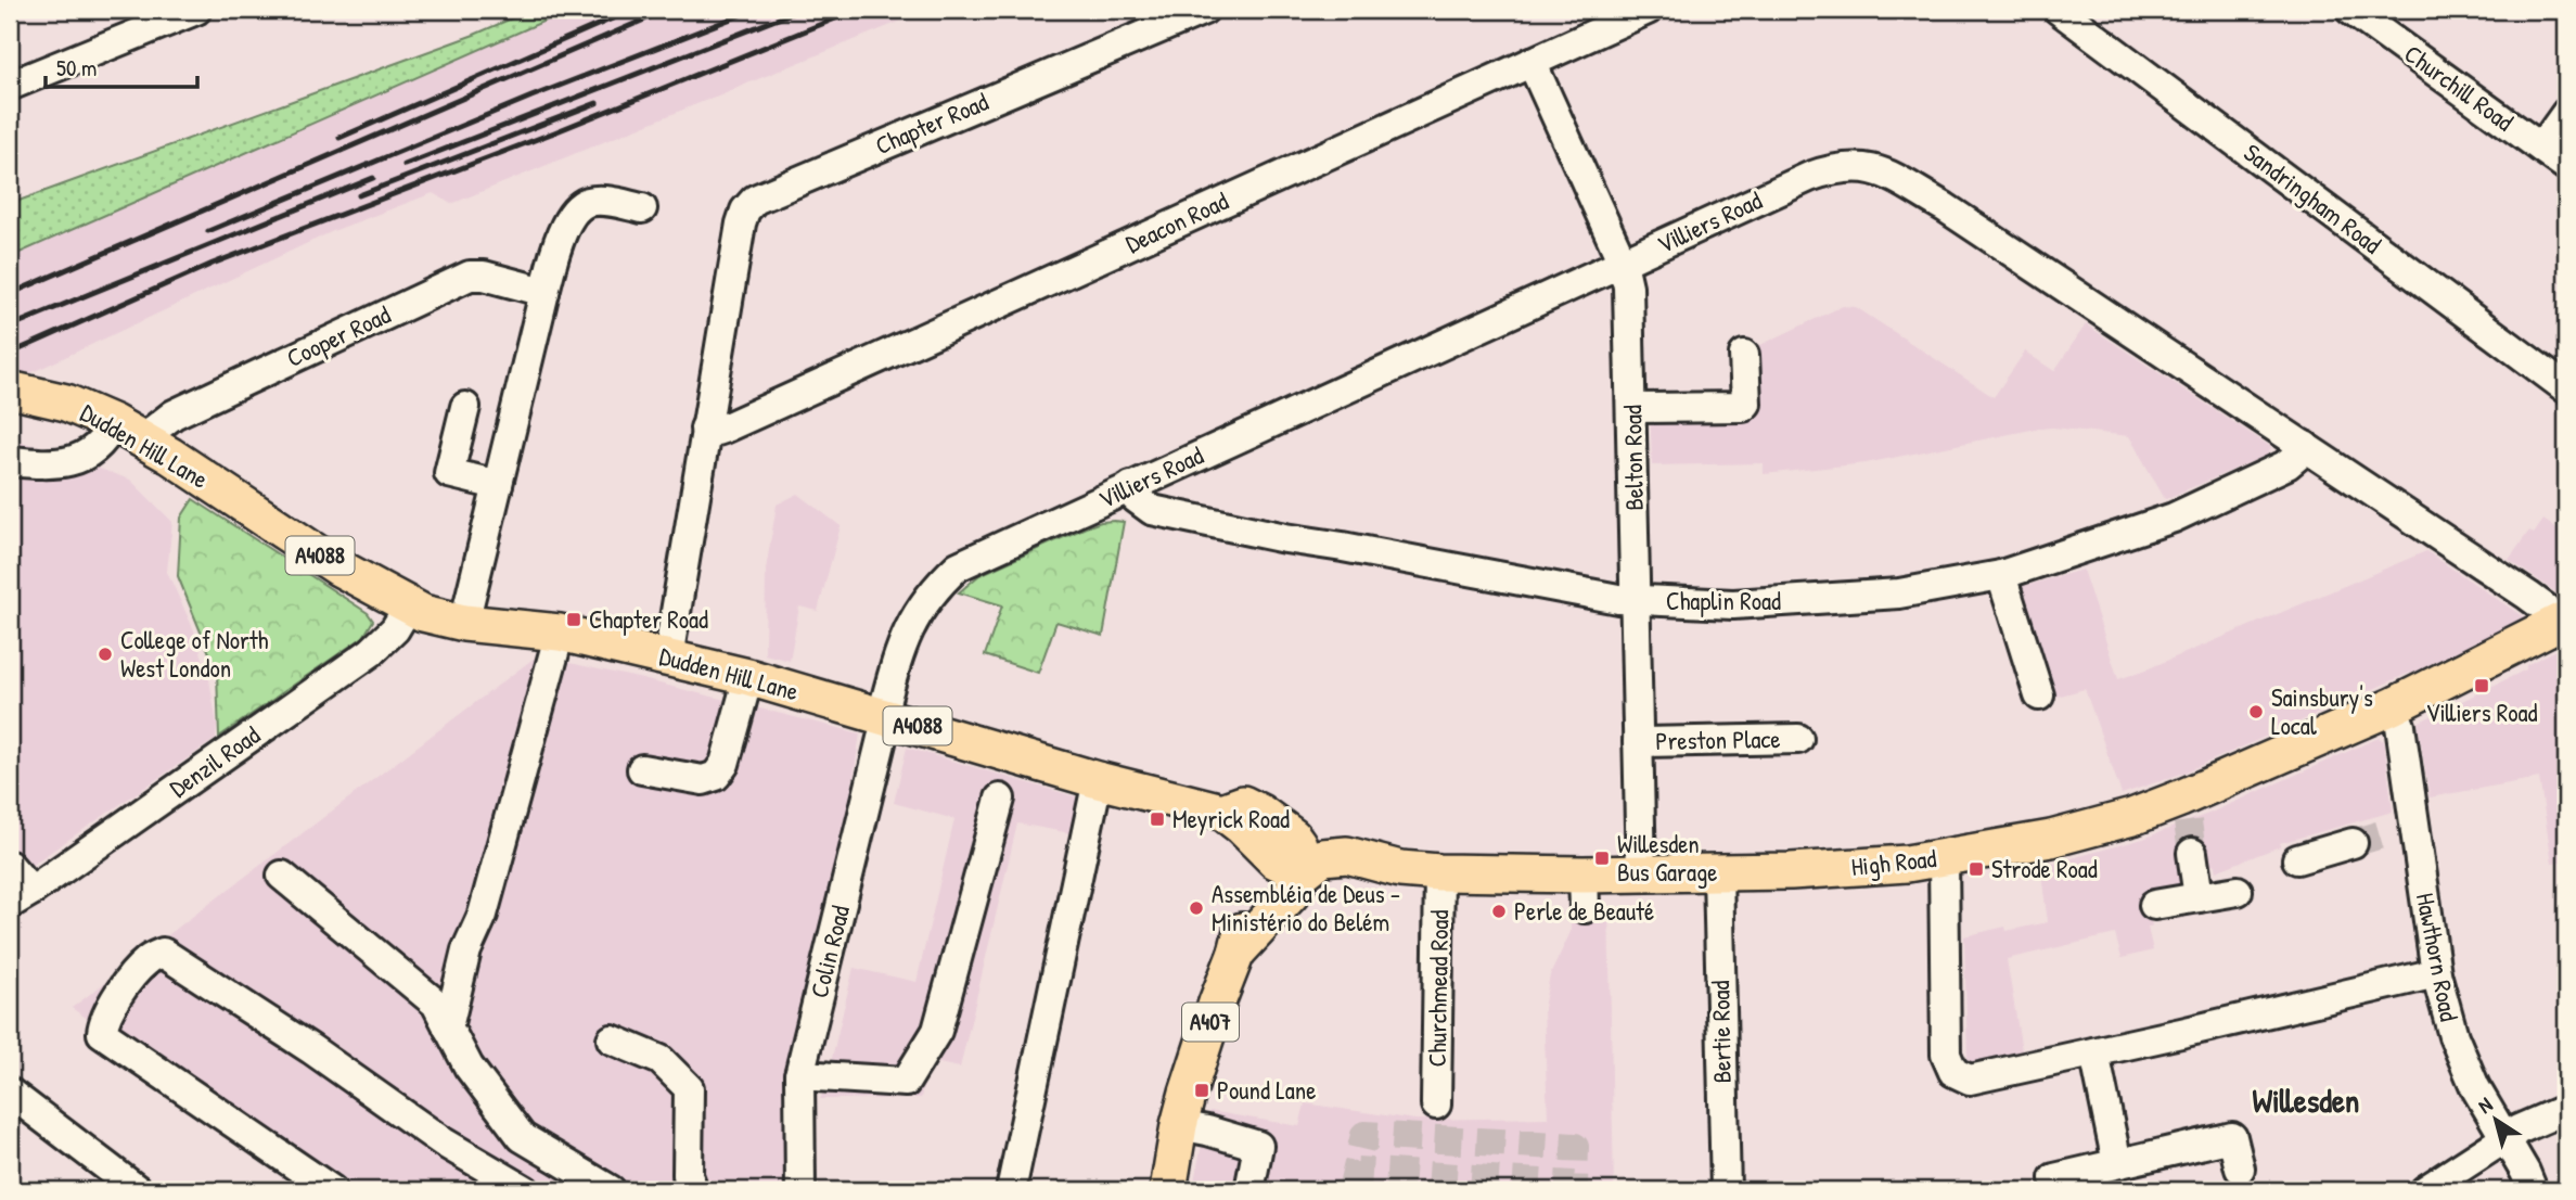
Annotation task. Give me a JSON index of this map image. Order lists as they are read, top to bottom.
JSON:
{
  "streets": {
    "main road": [
      "Dudden Hill Lane",
      "A4088",
      "High Road",
      "A407"
    ],
    "street": [
      "Churchill Road",
      "Chapter Road",
      "Sandringham Road",
      "Deacon Road",
      "Villiers Road",
      "Cooper Road",
      "Belton Road",
      "Chaplin Road",
      "Preston Place",
      "Denzil Road",
      "Colin Road",
      "Hawthorn Road",
      "Churchmead Road",
      "Bertie Road"
    ]
  },
  "crossings": [
    ["Chapter Road", "Deacon Road"],
    ["Chapter Road", "Dudden Hill Lane"],
    ["Deacon Road", "Belton Road"],
    ["Villiers Road", "Dudden Hill Lane"],
    ["Villiers Road", "Belton Road"],
    ["Villiers Road", "Chaplin Road"],
    ["Villiers Road", "High Road"],
    ["Villiers Road", "Colin Road"],
    ["Cooper Road", "Dudden Hill Lane"],
    ["Dudden Hill Lane", "Denzil Road"],
    ["Dudden Hill Lane", "High Road"],
    ["Dudden Hill Lane", "Colin Road"],
    ["Belton Road", "Chaplin Road"],
    ["Belton Road", "Preston Place"],
    ["Belton Road", "High Road"],
    ["High Road", "Hawthorn Road"],
    ["High Road", "Churchmead Road"],
    ["High Road", "Bertie Road"]
  ],
  "districts": ["Willesden"],
  "places": {
    "transit": [
      "Chapter Road",
      "Villiers Road",
      "Meyrick Road",
      "Willesden Bus Garage",
      "Strode Road",
      "Pound Lane"
    ],
    "other": [
      "College of North West London",
      "Sainsbury's Local",
      "Assembléia de Deus - Ministério do Belém",
      "Perle de Beauté"
    ]
  },
  "scale_bar": "50 m",
  "north": "top left"
}
